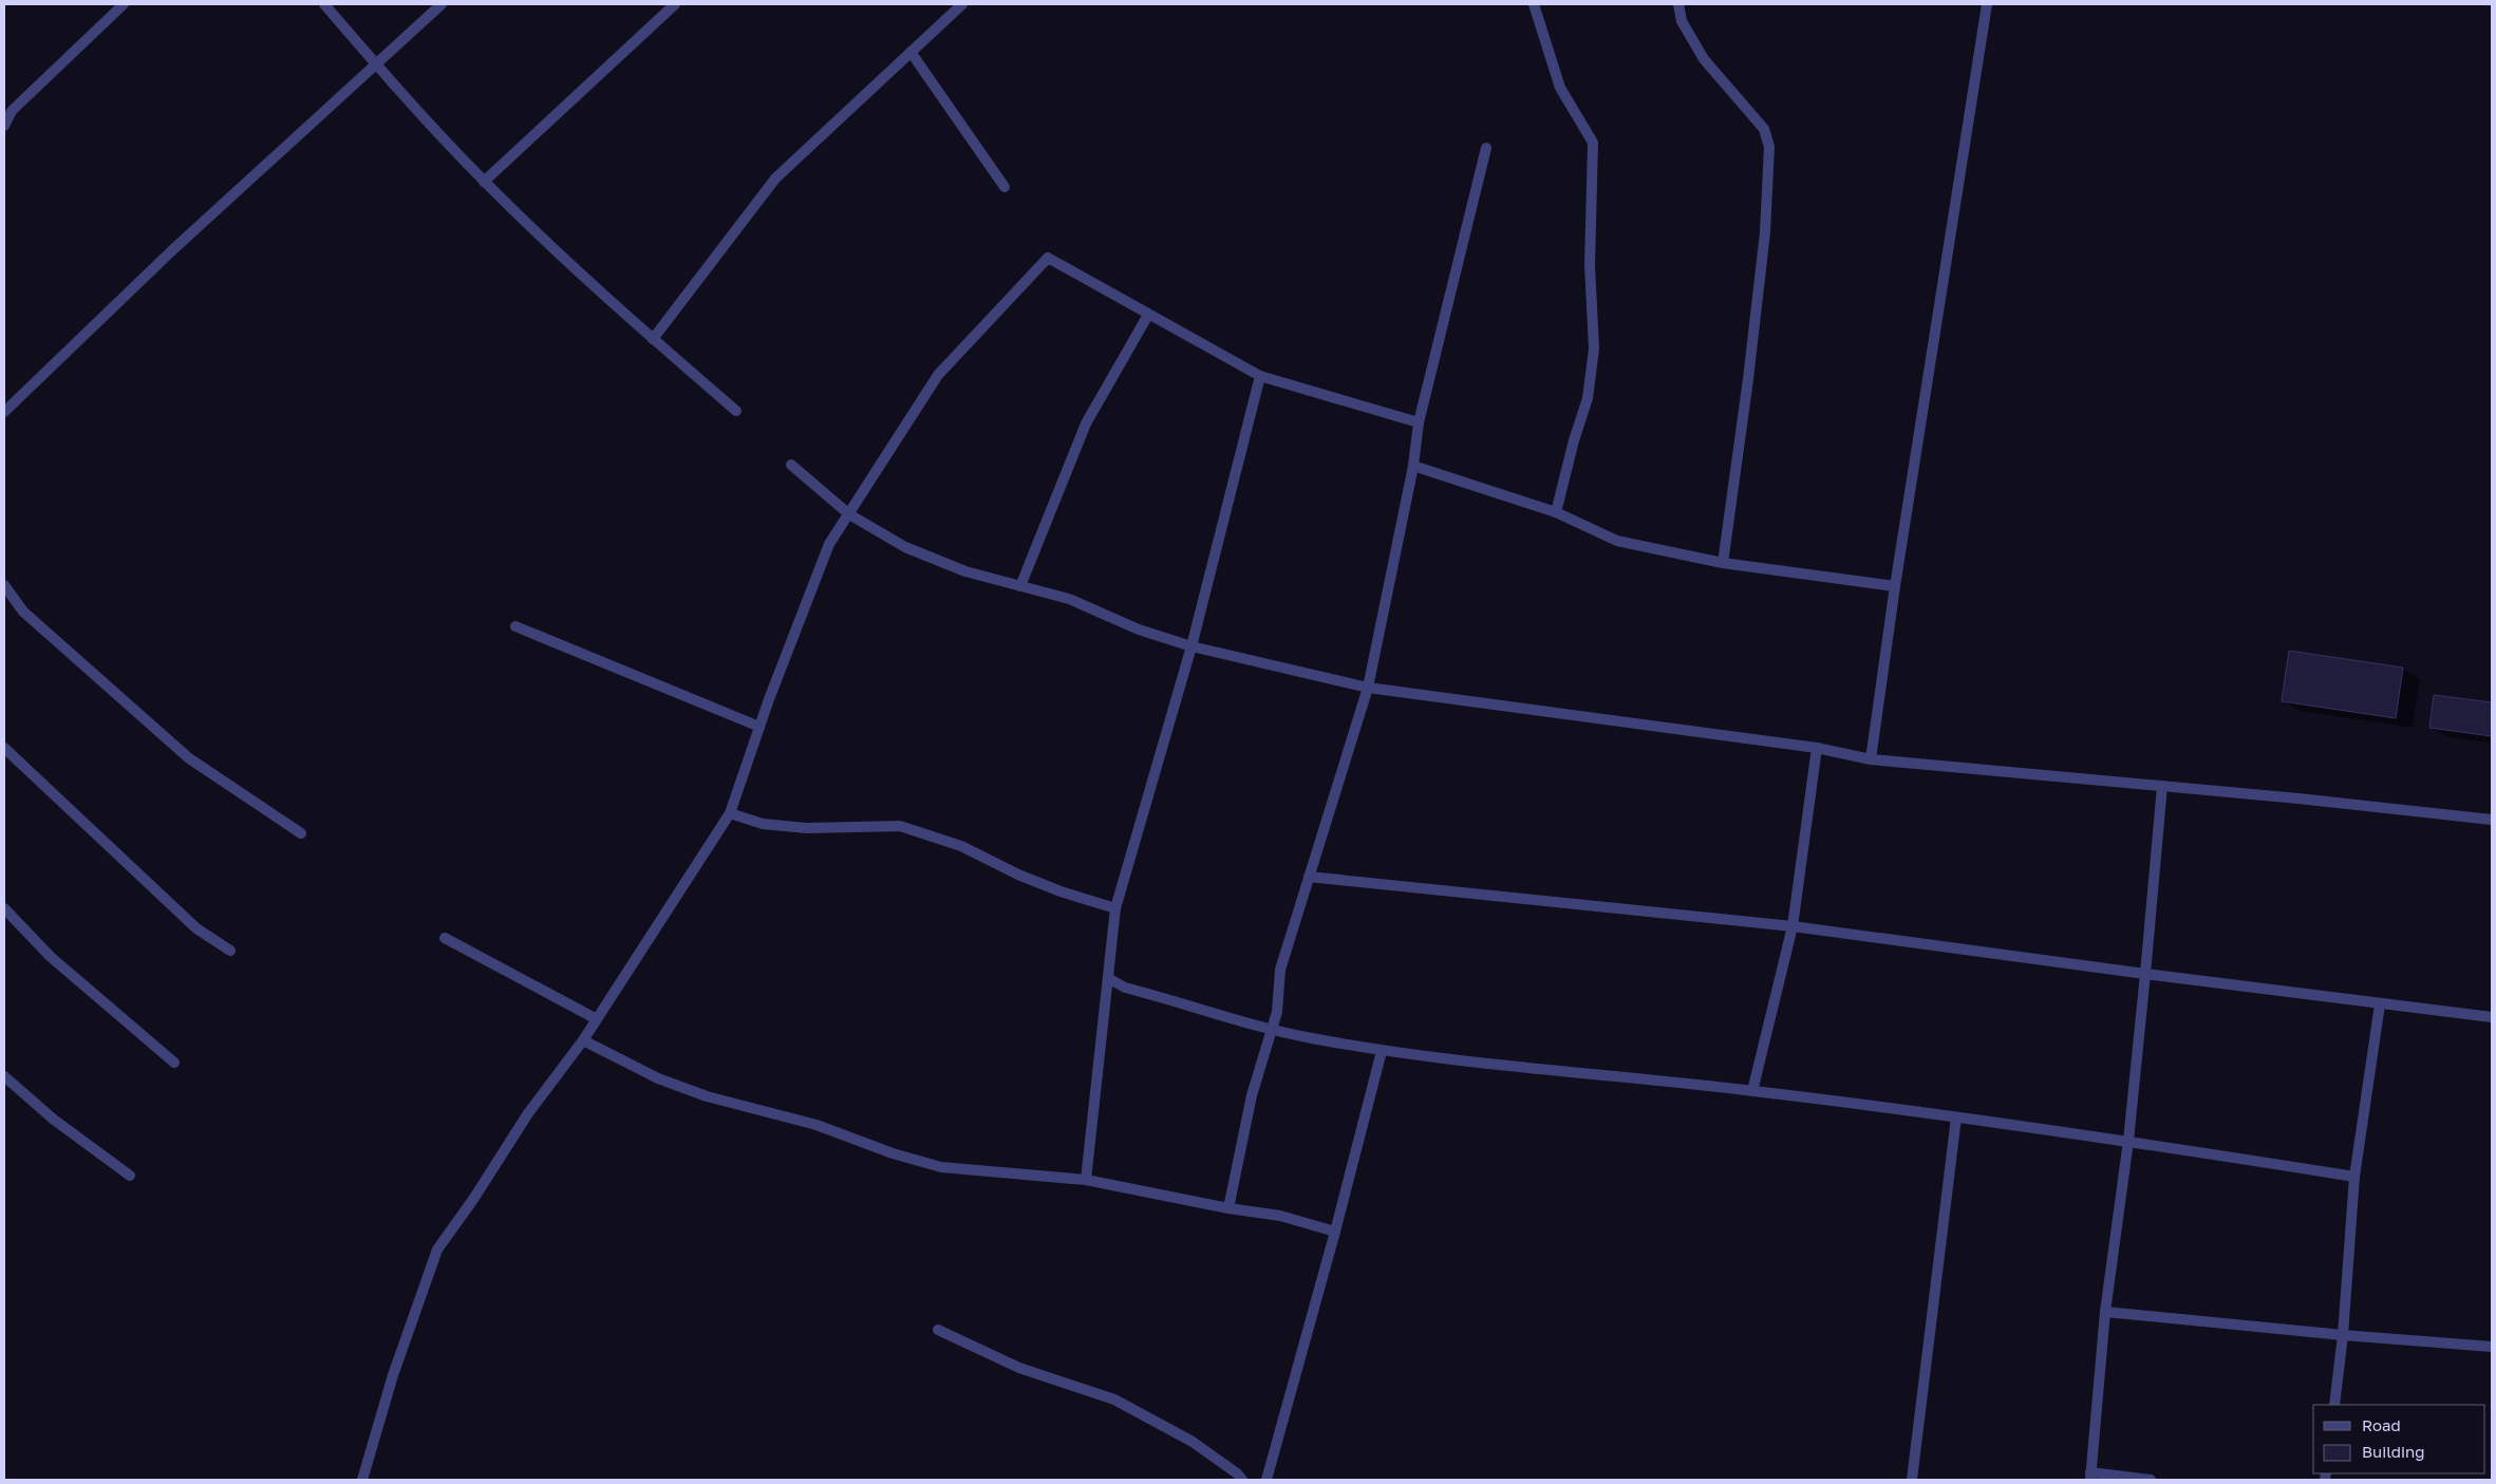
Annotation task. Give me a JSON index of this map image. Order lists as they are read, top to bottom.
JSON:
{
  "legend": ["Road", "Building"]
}
